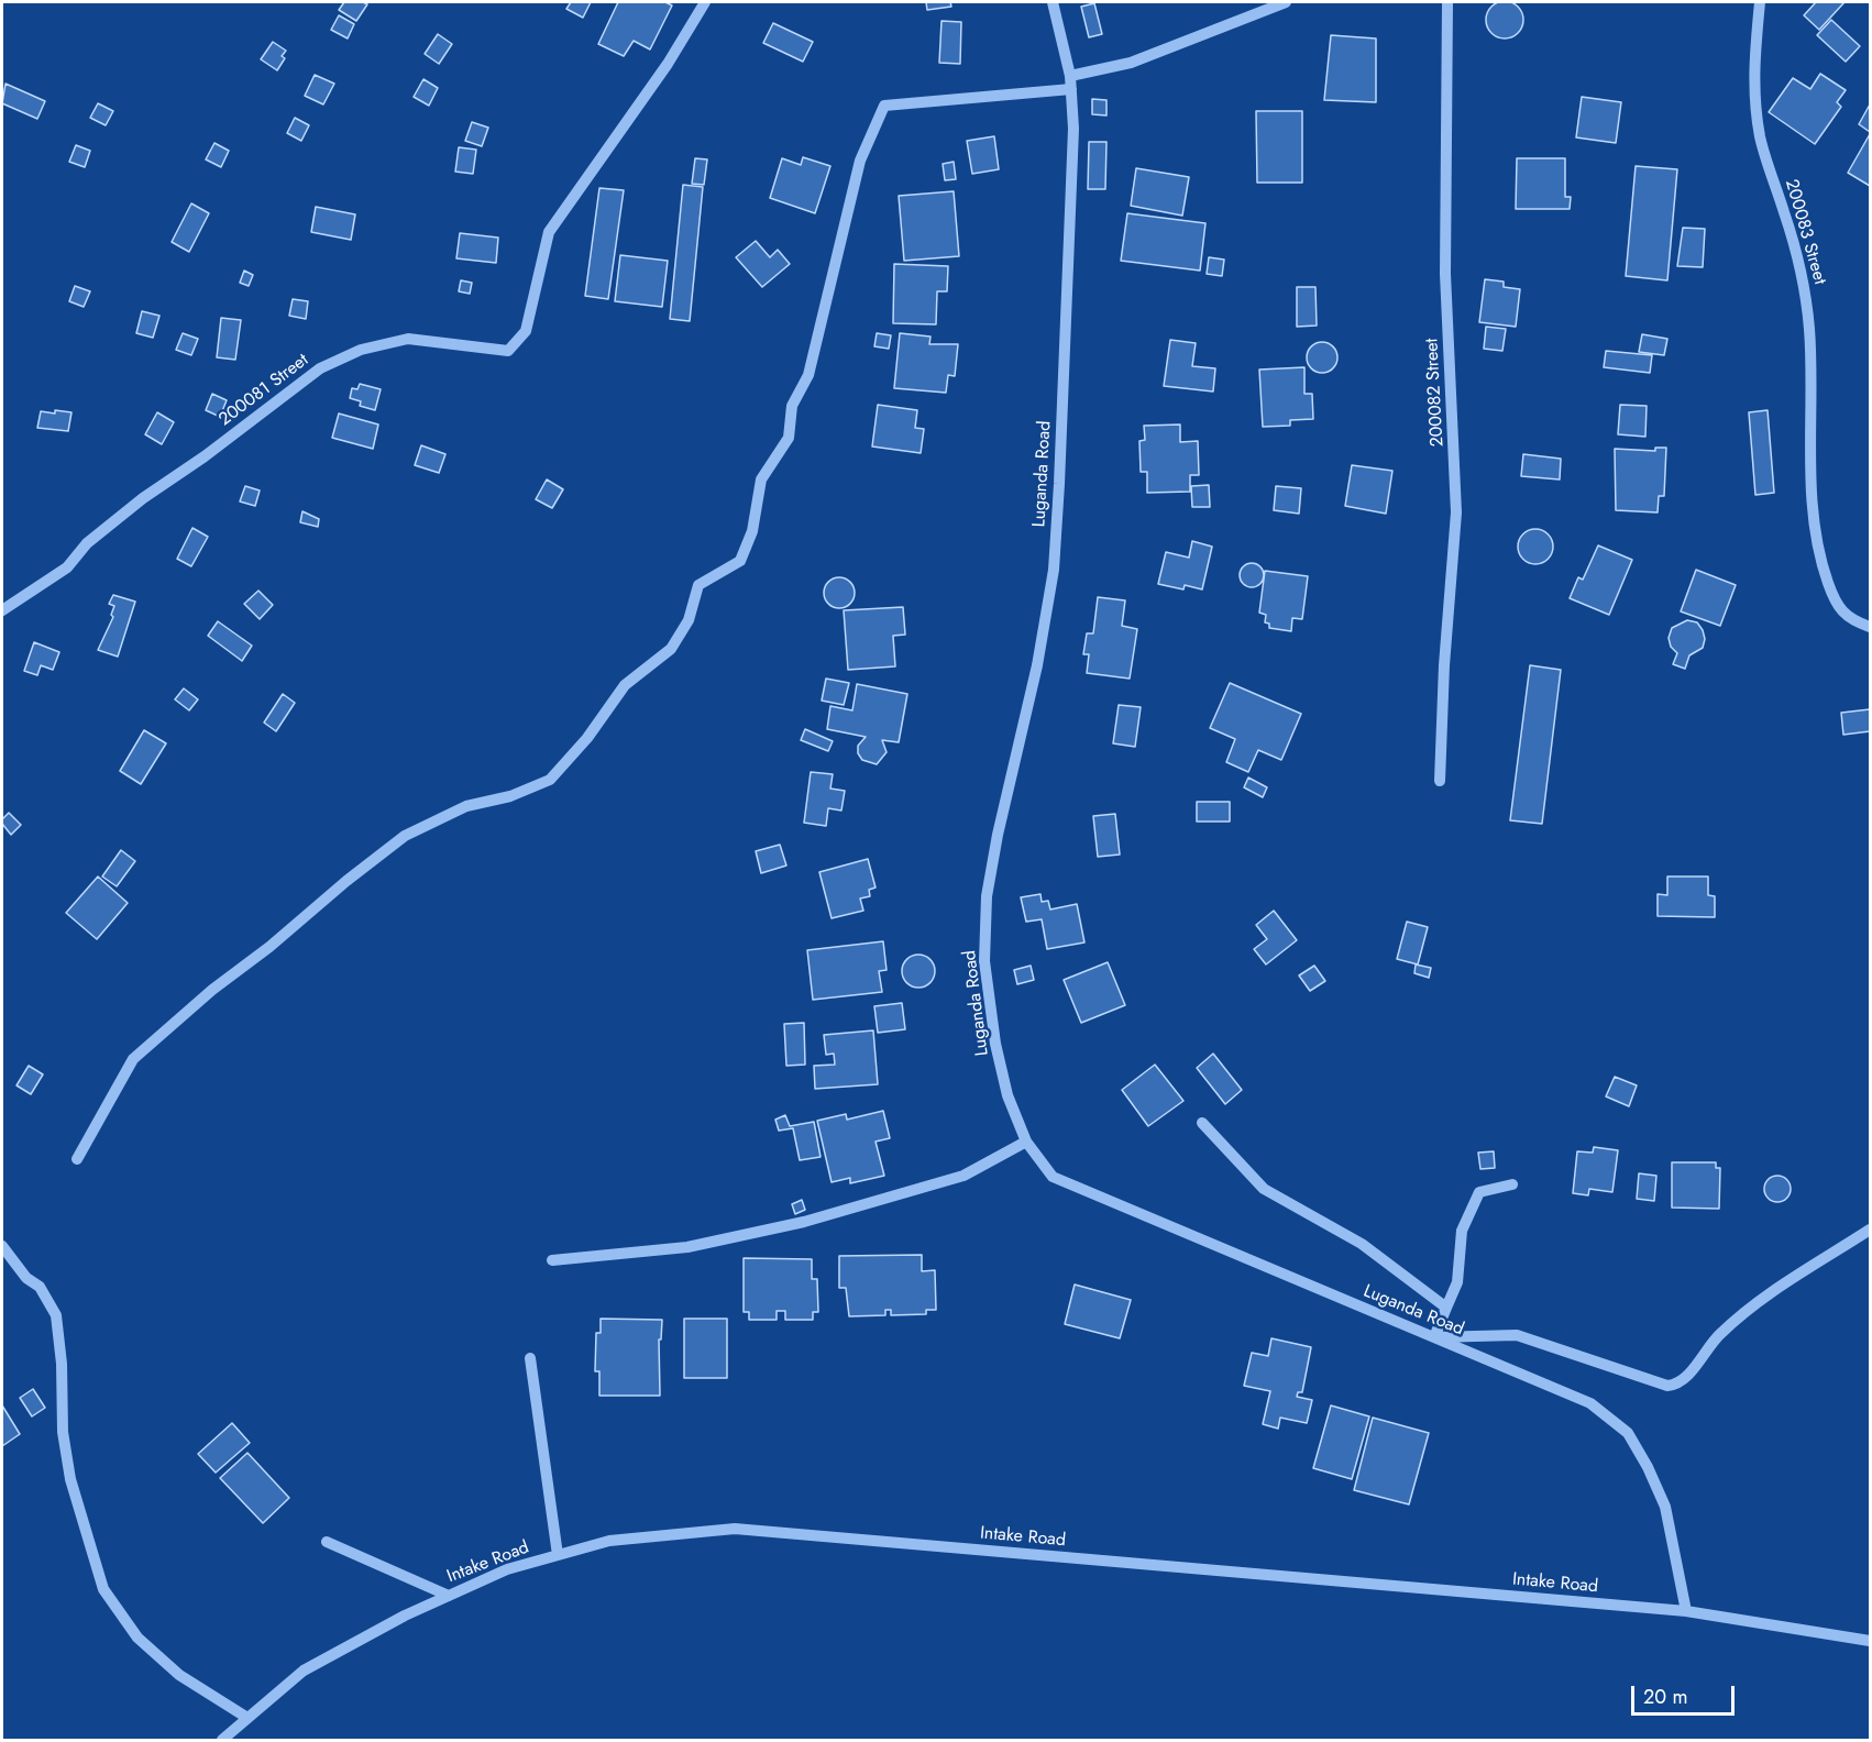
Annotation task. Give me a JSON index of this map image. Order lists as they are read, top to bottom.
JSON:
{
  "streets": {
    "street": [
      "200083 Street",
      "200081 Street",
      "200082 Street",
      "Luganda Road",
      "Intake Road"
    ]
  },
  "crossings": [
    ["Luganda Road", "Intake Road"]
  ],
  "scale_bar": "20 m"
}
